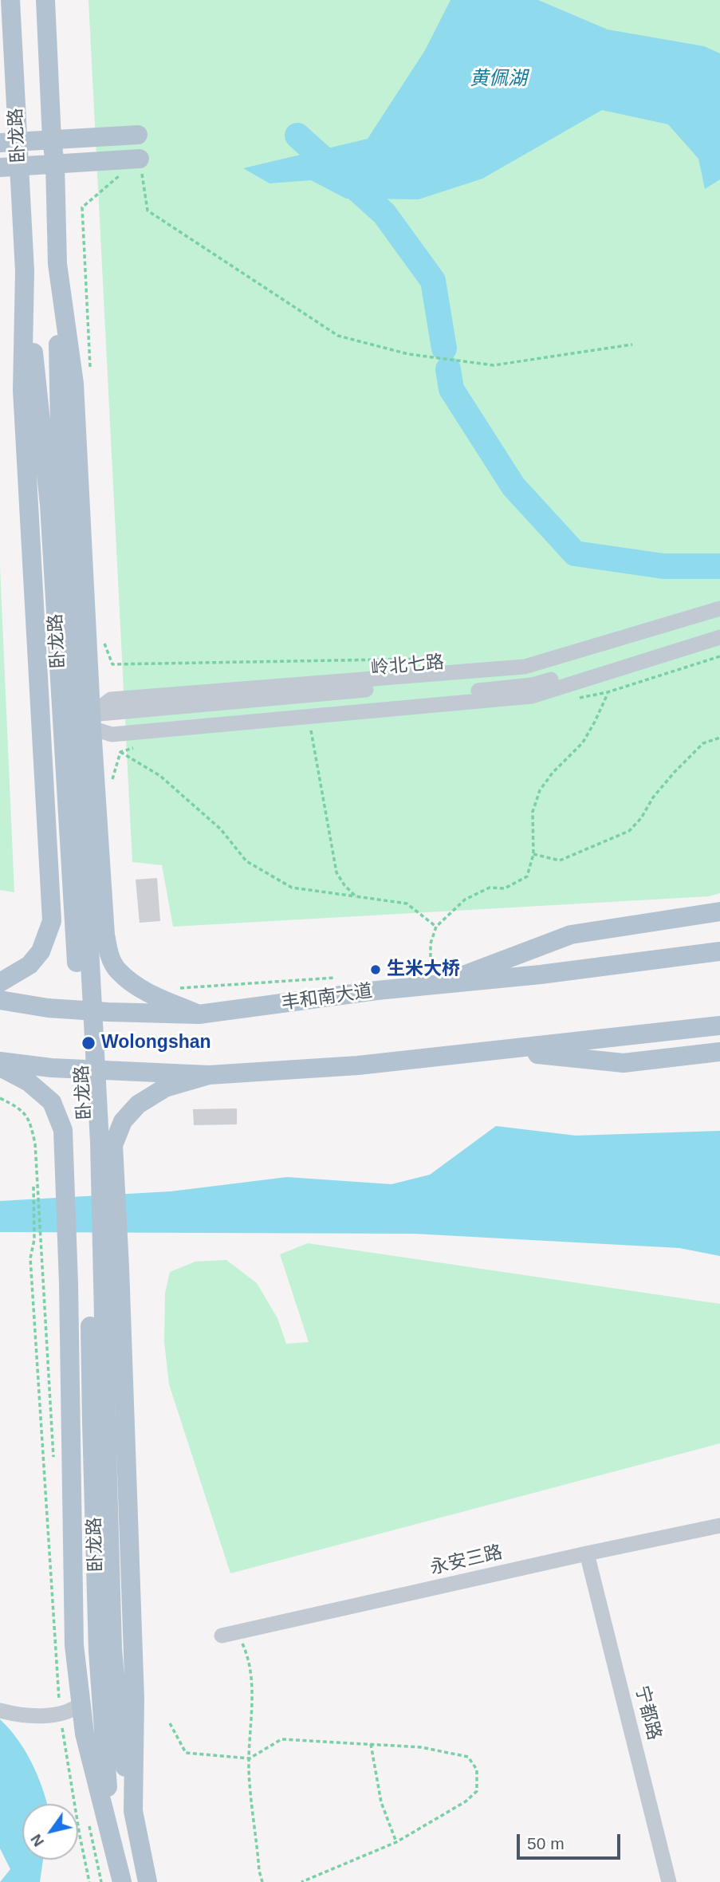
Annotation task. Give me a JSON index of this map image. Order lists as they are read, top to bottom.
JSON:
{
  "streets": {
    "main road": ["卧龙路", "丰和南大道"],
    "street": ["岭北七路", "永安三路", "宁都路"]
  },
  "crossings": [
    ["卧龙路", "岭北七路"],
    ["卧龙路", "丰和南大道"],
    ["永安三路", "宁都路"]
  ],
  "water": ["黄佩湖"],
  "places": ["生米大桥", "Wolongshan"],
  "scale_bar": "50 m",
  "north": "bottom left"
}
